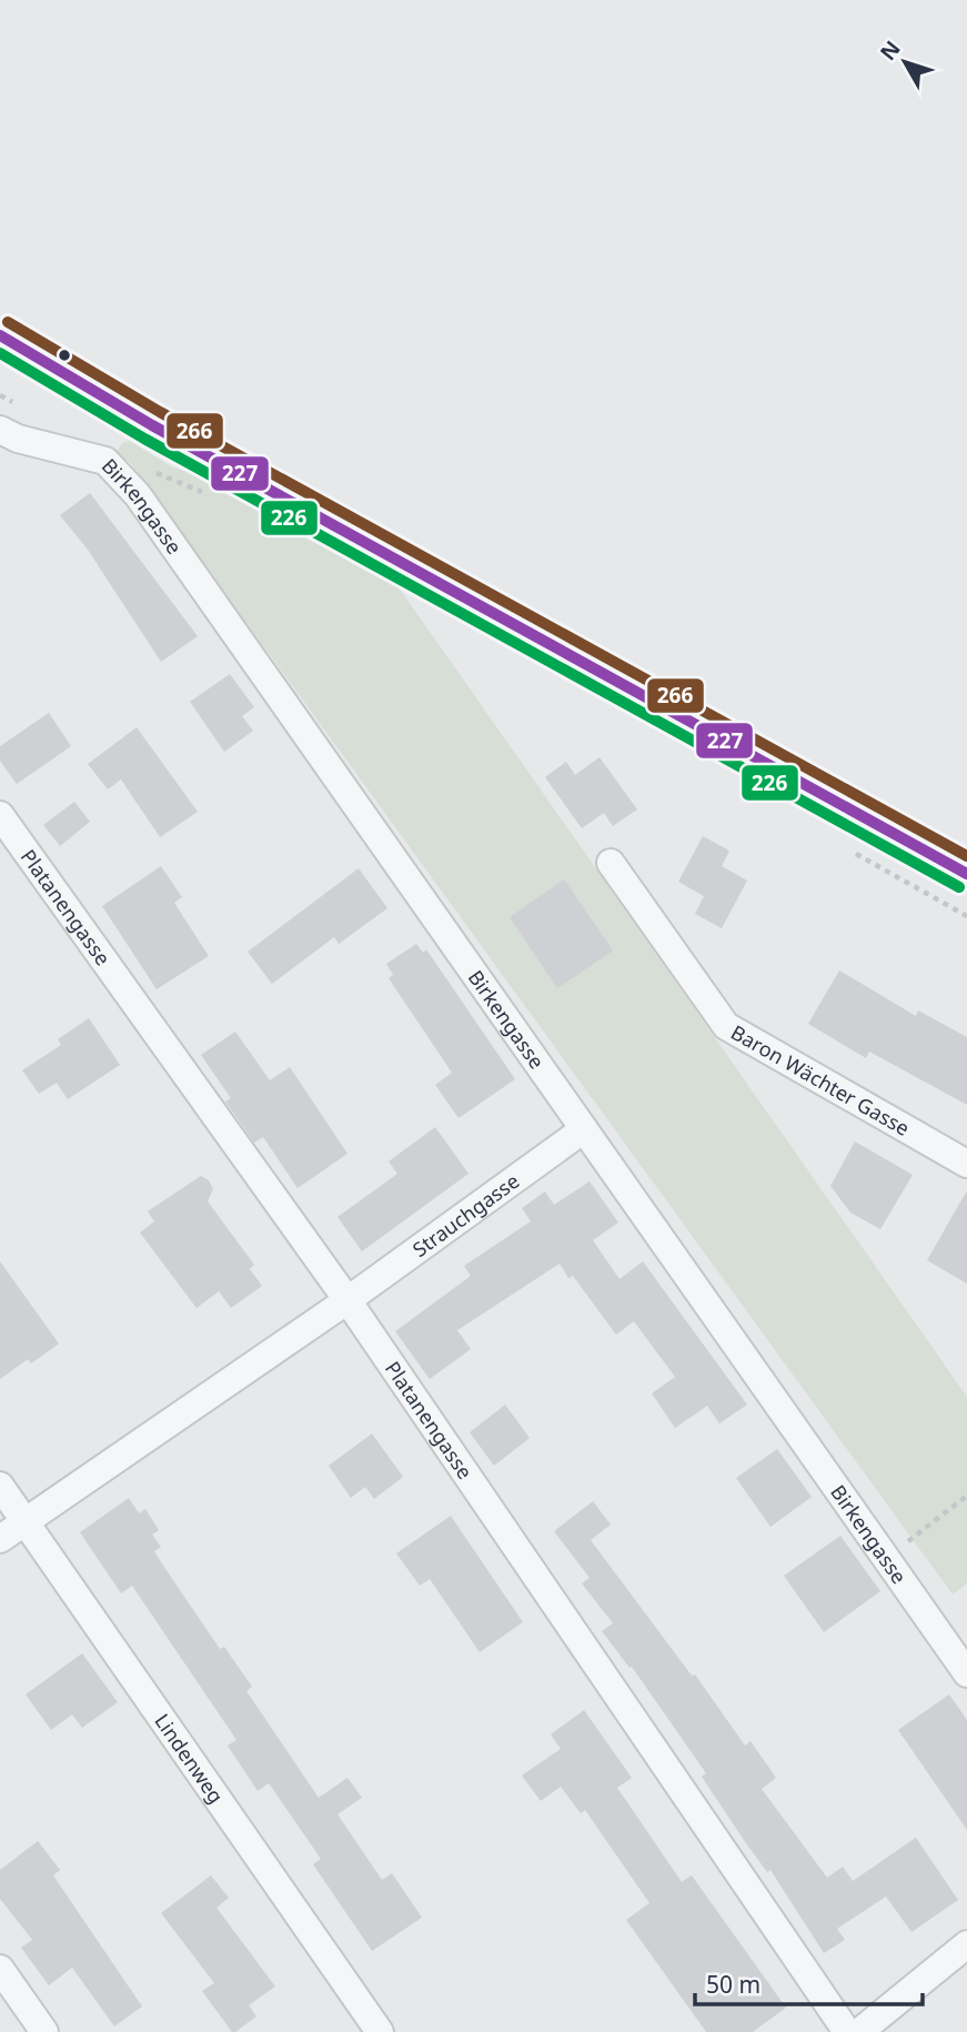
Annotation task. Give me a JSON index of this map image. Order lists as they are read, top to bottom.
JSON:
{
  "streets": {
    "street": [
      "Birkengasse",
      "Platanengasse",
      "Baron Wächter Gasse",
      "Strauchgasse",
      "Lindenweg"
    ]
  },
  "crossings": [
    ["Birkengasse", "Strauchgasse"],
    ["Platanengasse", "Strauchgasse"],
    ["Strauchgasse", "Lindenweg"]
  ],
  "lines": ["transit line 266", "transit line 227", "transit line 226"],
  "scale_bar": "50 m",
  "north": "top left"
}
